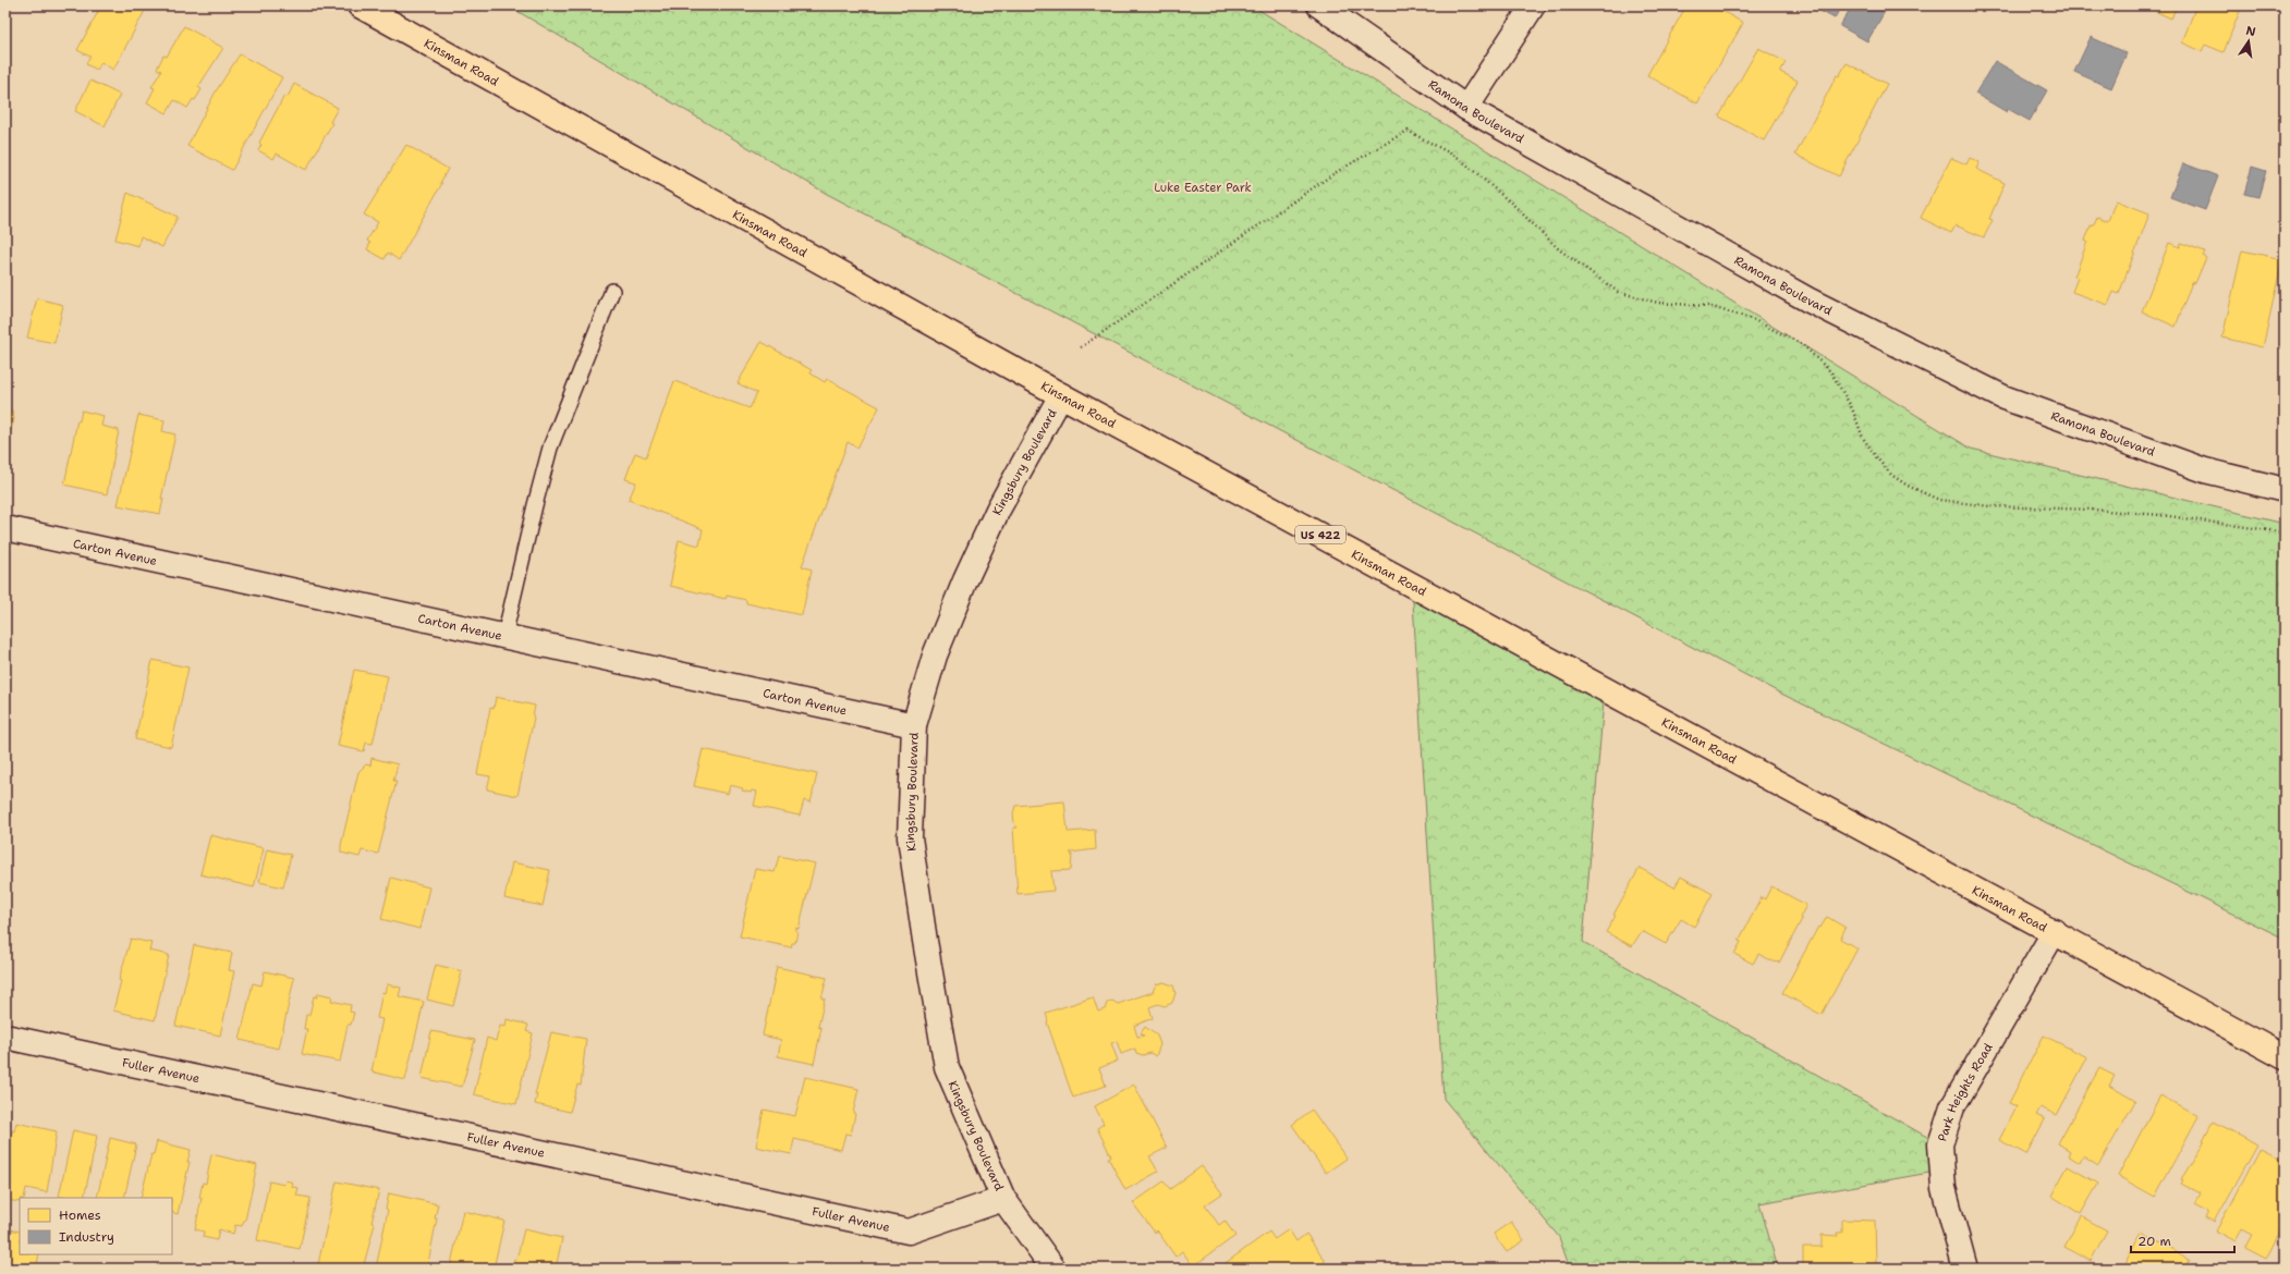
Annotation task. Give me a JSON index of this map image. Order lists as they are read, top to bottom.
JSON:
{
  "streets": {
    "main road": ["Kinsman Road", "US 422"],
    "street": [
      "Ramona Boulevard",
      "Kingsbury Boulevard",
      "Carton Avenue",
      "Fuller Avenue",
      "Park Heights Road"
    ]
  },
  "crossings": [
    ["Kinsman Road", "Kingsbury Boulevard"],
    ["Kinsman Road", "Park Heights Road"],
    ["Kingsbury Boulevard", "Carton Avenue"],
    ["Kingsbury Boulevard", "Fuller Avenue"]
  ],
  "parks": ["Luke Easter Park"],
  "legend": ["Homes", "Industry"],
  "scale_bar": "20 m",
  "north": "top"
}
